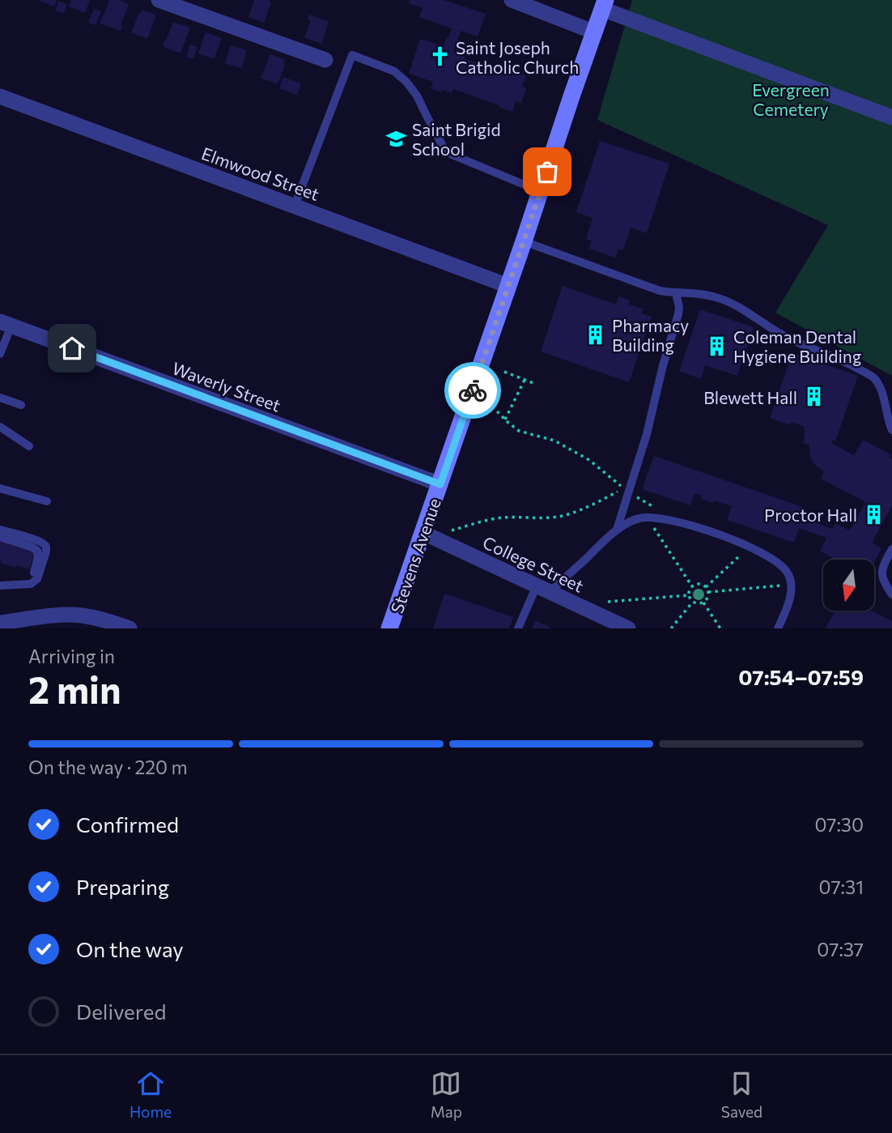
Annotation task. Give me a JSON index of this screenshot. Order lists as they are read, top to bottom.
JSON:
{
  "streets": {
    "main road": ["Stevens Avenue"],
    "street": ["Elmwood Street", "Waverly Street", "College Street"]
  },
  "crossings": [
    ["Elmwood Street", "Stevens Avenue"],
    ["Waverly Street", "Stevens Avenue"],
    ["Stevens Avenue", "College Street"]
  ],
  "parks": ["Evergreen Cemetery"],
  "places": {
    "church": ["Saint Joseph Catholic Church"],
    "school or university": ["Saint Brigid School"],
    "building": [
      "Pharmacy Building",
      "Coleman Dental Hygiene Building",
      "Blewett Hall",
      "Proctor Hall"
    ]
  },
  "north": "bottom",
  "page": {
    "heading": ["2 min", "Arriving in", "07:54–07:59"],
    "bar": "On the way · 220 m",
    "list": [
      ["Confirmed", "07:30"],
      ["Preparing", "07:31"],
      ["On the way", "07:37"],
      "Delivered"
    ],
    "tabs": ["Home", "Map", "Saved"]
  }
}
